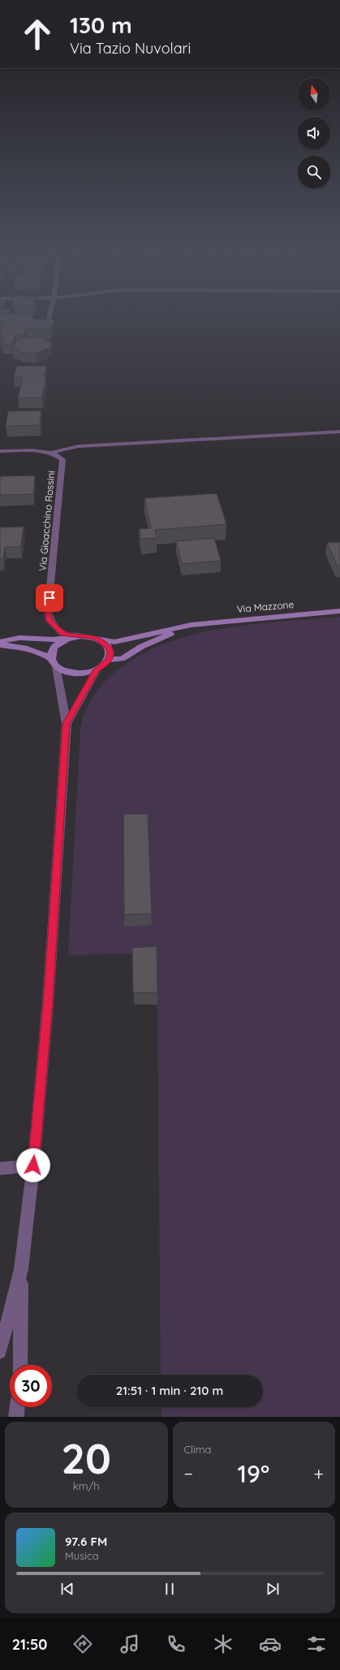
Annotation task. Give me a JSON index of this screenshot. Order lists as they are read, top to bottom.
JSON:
{
  "streets": {
    "main road": ["Via Mazzone"],
    "street": ["Via Gioacchino Rossini"]
  },
  "crossings": [
    ["Via Gioacchino Rossini", "Via Mazzone"]
  ],
  "north": "top",
  "page": {
    "turn": ["130 m", "Via Tazio Nuvolari"],
    "limit": "30",
    "trip": "21:51 · 1 min · 210 m",
    "tile": [
      ["20", "km/h"],
      "Clima"
    ],
    "heat": ["−", "19°", "+"],
    "song": ["97.6 FM", "Musica"],
    "tabs": "21:50"
  }
}
